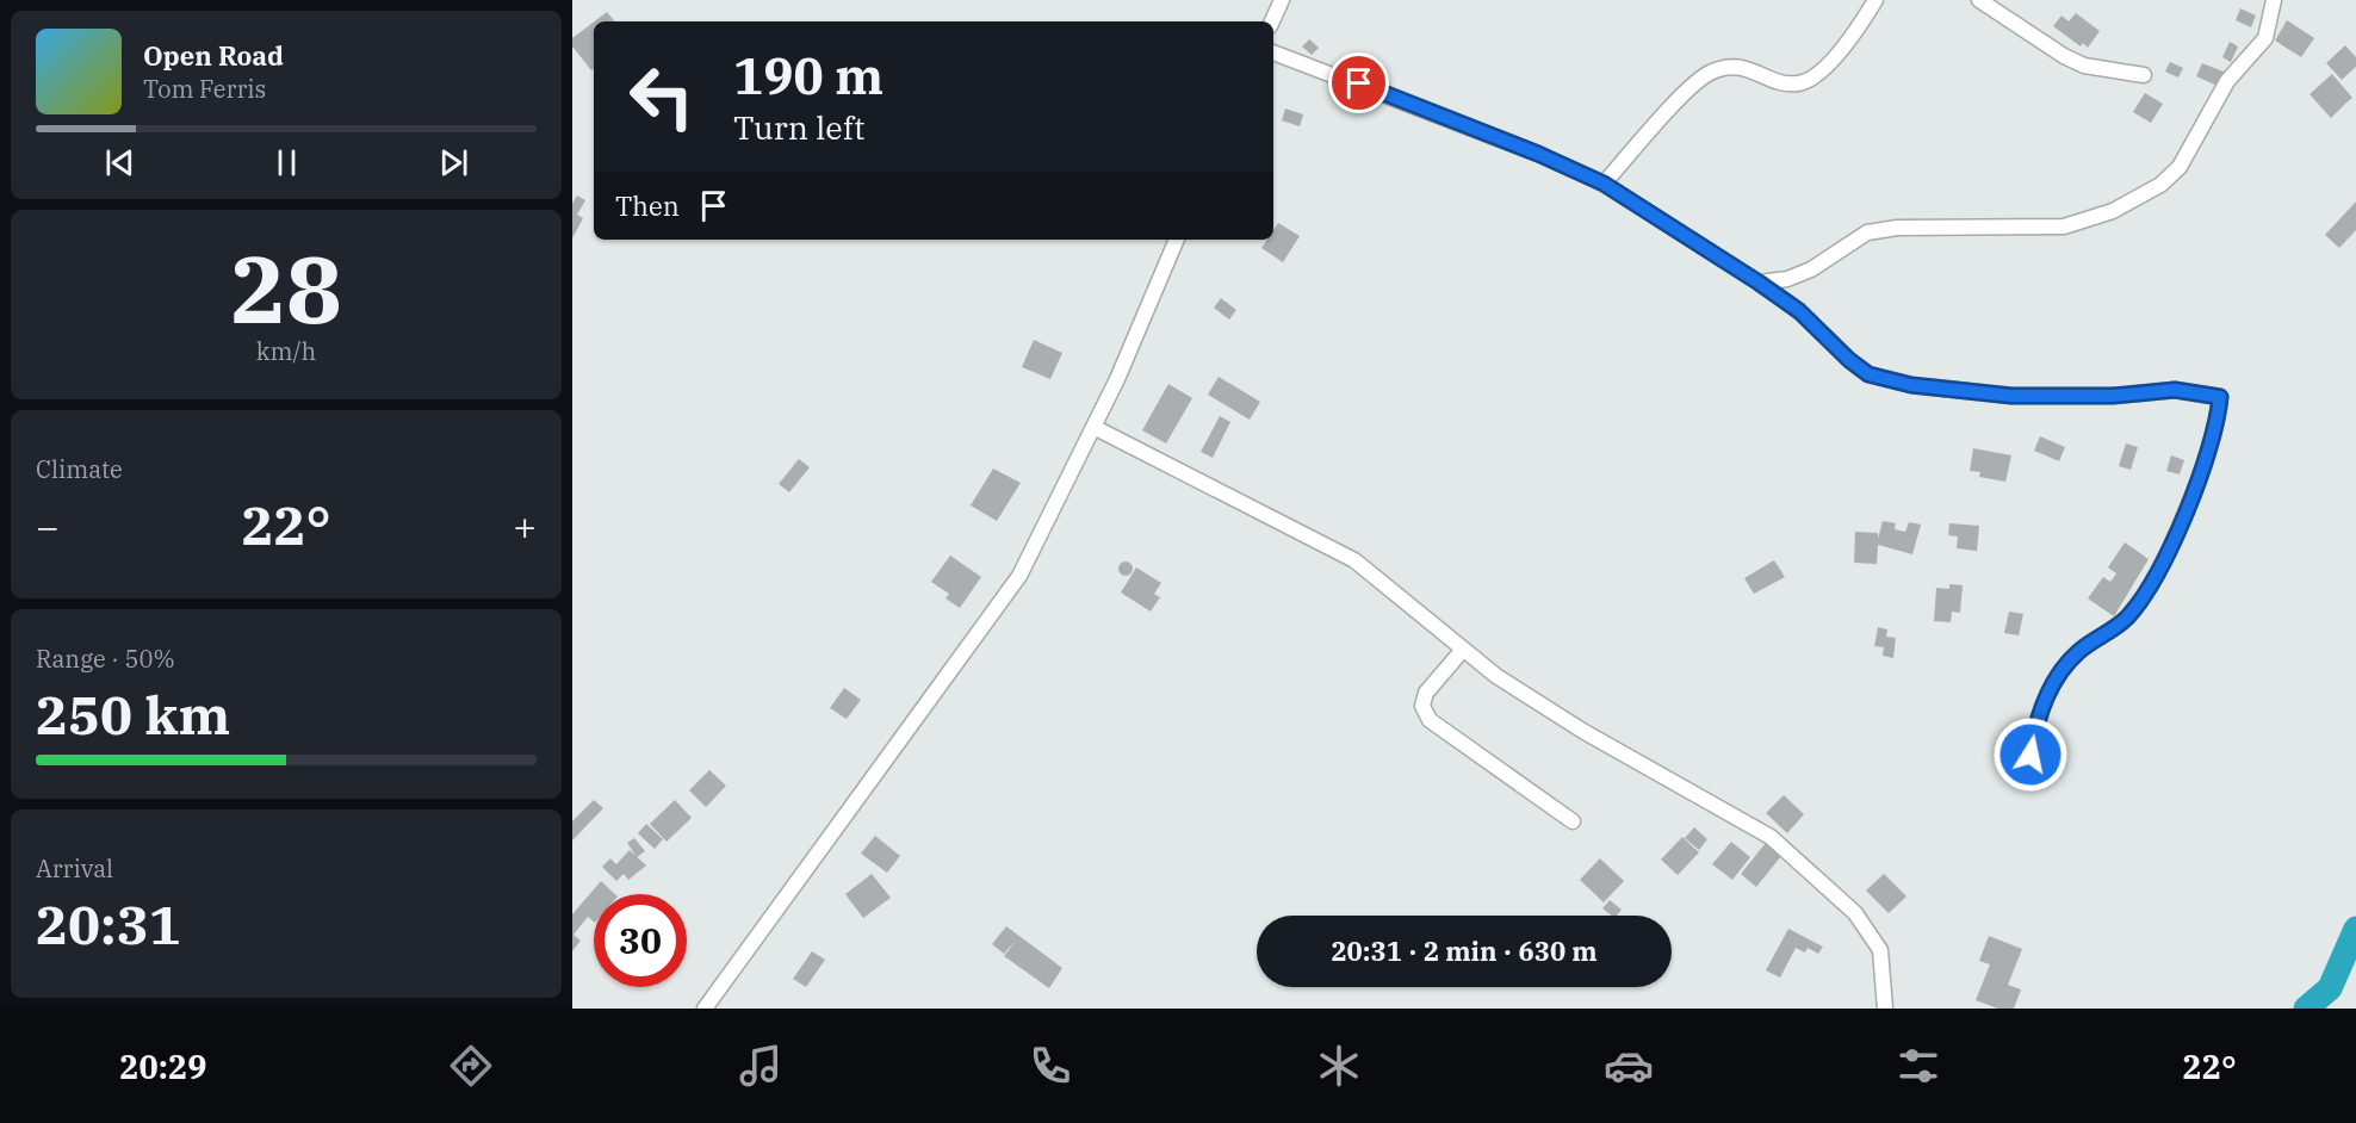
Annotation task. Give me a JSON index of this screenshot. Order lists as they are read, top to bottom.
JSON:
{
  "page": {
    "turn": ["190 m", "Turn left"],
    "song": ["Open Road", "Tom Ferris"],
    "then": "Then",
    "tile": [
      ["28", "km/h"],
      "Climate",
      ["Range · 50%", "250 km"],
      ["Arrival", "20:31"]
    ],
    "heat": ["−", "22°", "+"],
    "limit": "30",
    "trip": "20:31 · 2 min · 630 m",
    "tabs": ["20:29", "22°"]
  }
}
